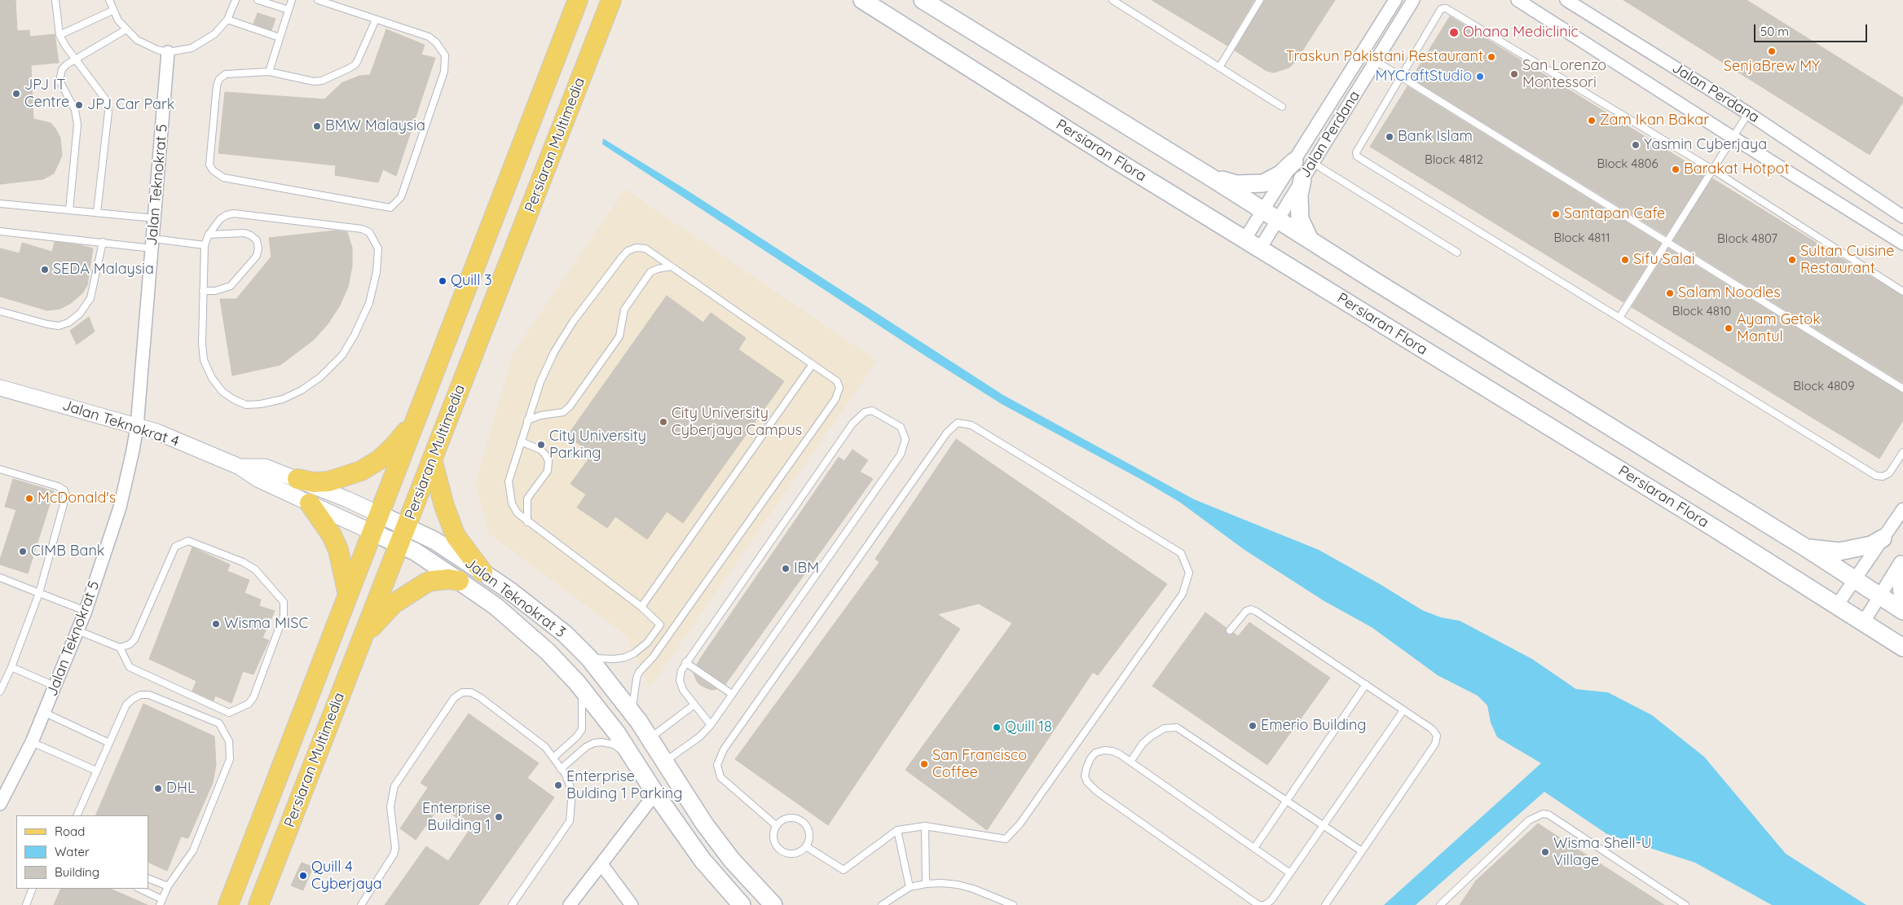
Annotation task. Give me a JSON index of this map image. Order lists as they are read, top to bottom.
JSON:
{
  "streets": {
    "main road": [
      "Persiaran Multimedia",
      "Persiaran Flora",
      "Jalan Teknokrat 4",
      "Jalan Teknokrat 3"
    ],
    "street": ["Jalan Perdana", "Jalan Teknokrat 5"]
  },
  "crossings": [
    ["Jalan Perdana", "Persiaran Flora"],
    ["Persiaran Multimedia", "Jalan Teknokrat 4"],
    ["Persiaran Multimedia", "Jalan Teknokrat 3"],
    ["Jalan Teknokrat 5", "Jalan Teknokrat 4"],
    ["Jalan Teknokrat 4", "Jalan Teknokrat 3"]
  ],
  "places": [
    "Ohana Mediclinic",
    "SenjaBrew MY",
    "Traskun Pakistani Restaurant",
    "San Lorenzo Montessori",
    "MYCraftStudio",
    "JPJ IT Centre",
    "JPJ Car Park",
    "Zam Ikan Bakar",
    "BMW Malaysia",
    "Bank Islam",
    "Yasmin Cyberjaya",
    "Barakat Hotpot",
    "Santapan Cafe",
    "Sifu Salai",
    "Sultan Cuisine Restaurant",
    "SEDA Malaysia",
    "Quill 3",
    "Salam Noodles",
    "Ayam Getok Mantul",
    "City University Cyberjaya Campus",
    "City University Parking",
    "McDonald's",
    "CIMB Bank",
    "IBM",
    "Wisma MISC",
    "Emerio Building",
    "Quill 18",
    "San Francisco Coffee",
    "Enterprise Bulding 1 Parking",
    "DHL",
    "Enterprise Building 1",
    "Wisma Shell-U Village",
    "Quill 4 Cyberjaya"
  ],
  "house_numbers": [
    "Block 4812",
    "Block 4806",
    "Block 4811",
    "Block 4807",
    "Block 4810",
    "Block 4809"
  ],
  "legend": ["Road", "Water", "Building"],
  "scale_bar": "50 m"
}
